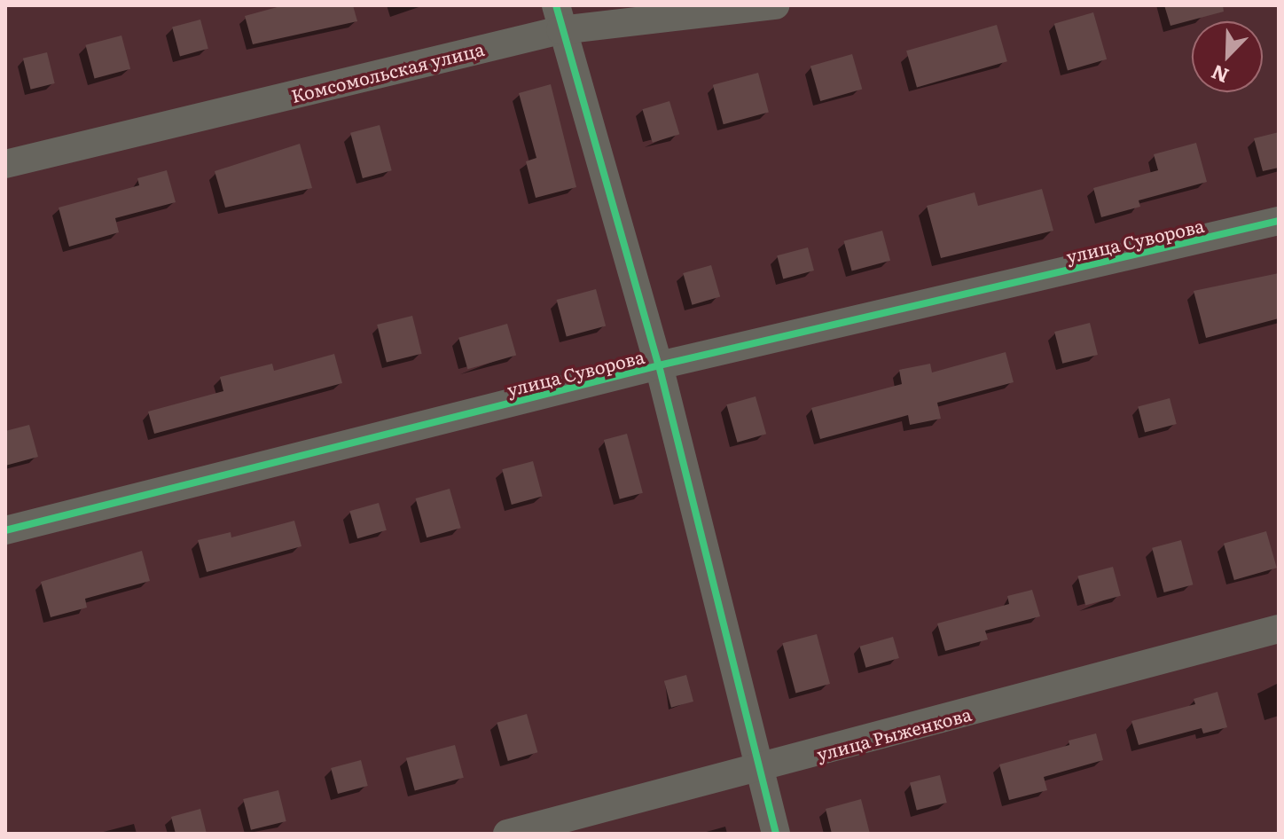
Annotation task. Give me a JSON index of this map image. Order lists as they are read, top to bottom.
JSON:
{
  "streets": {
    "street": ["Комсомольская улица", "улица Суворова", "улица Рыженкова"]
  },
  "north": "bottom left"
}
